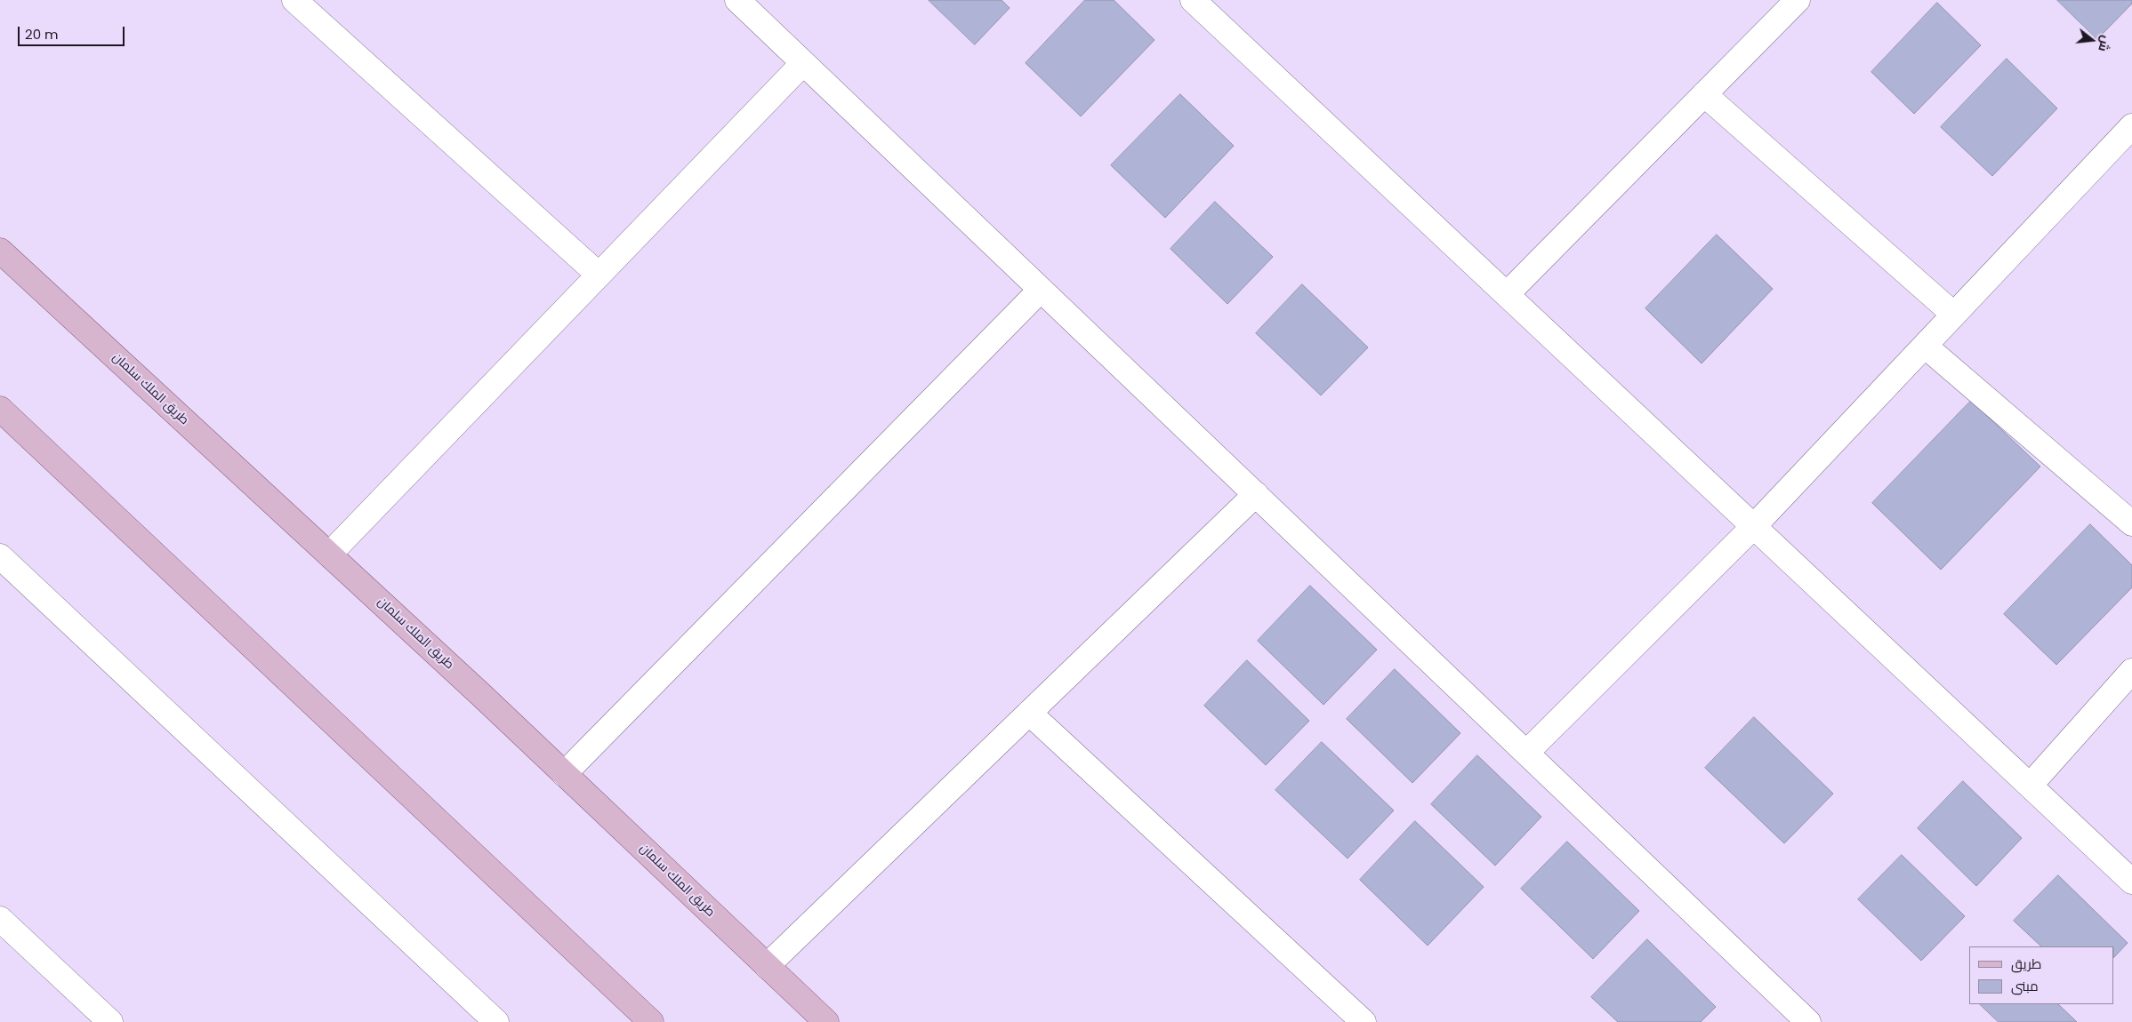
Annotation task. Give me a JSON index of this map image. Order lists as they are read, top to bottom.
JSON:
{
  "streets": {
    "main road": ["طريق الملك سلمان"]
  },
  "legend": ["طريق", "مبنى"],
  "scale_bar": "20 m",
  "north": "right"
}
